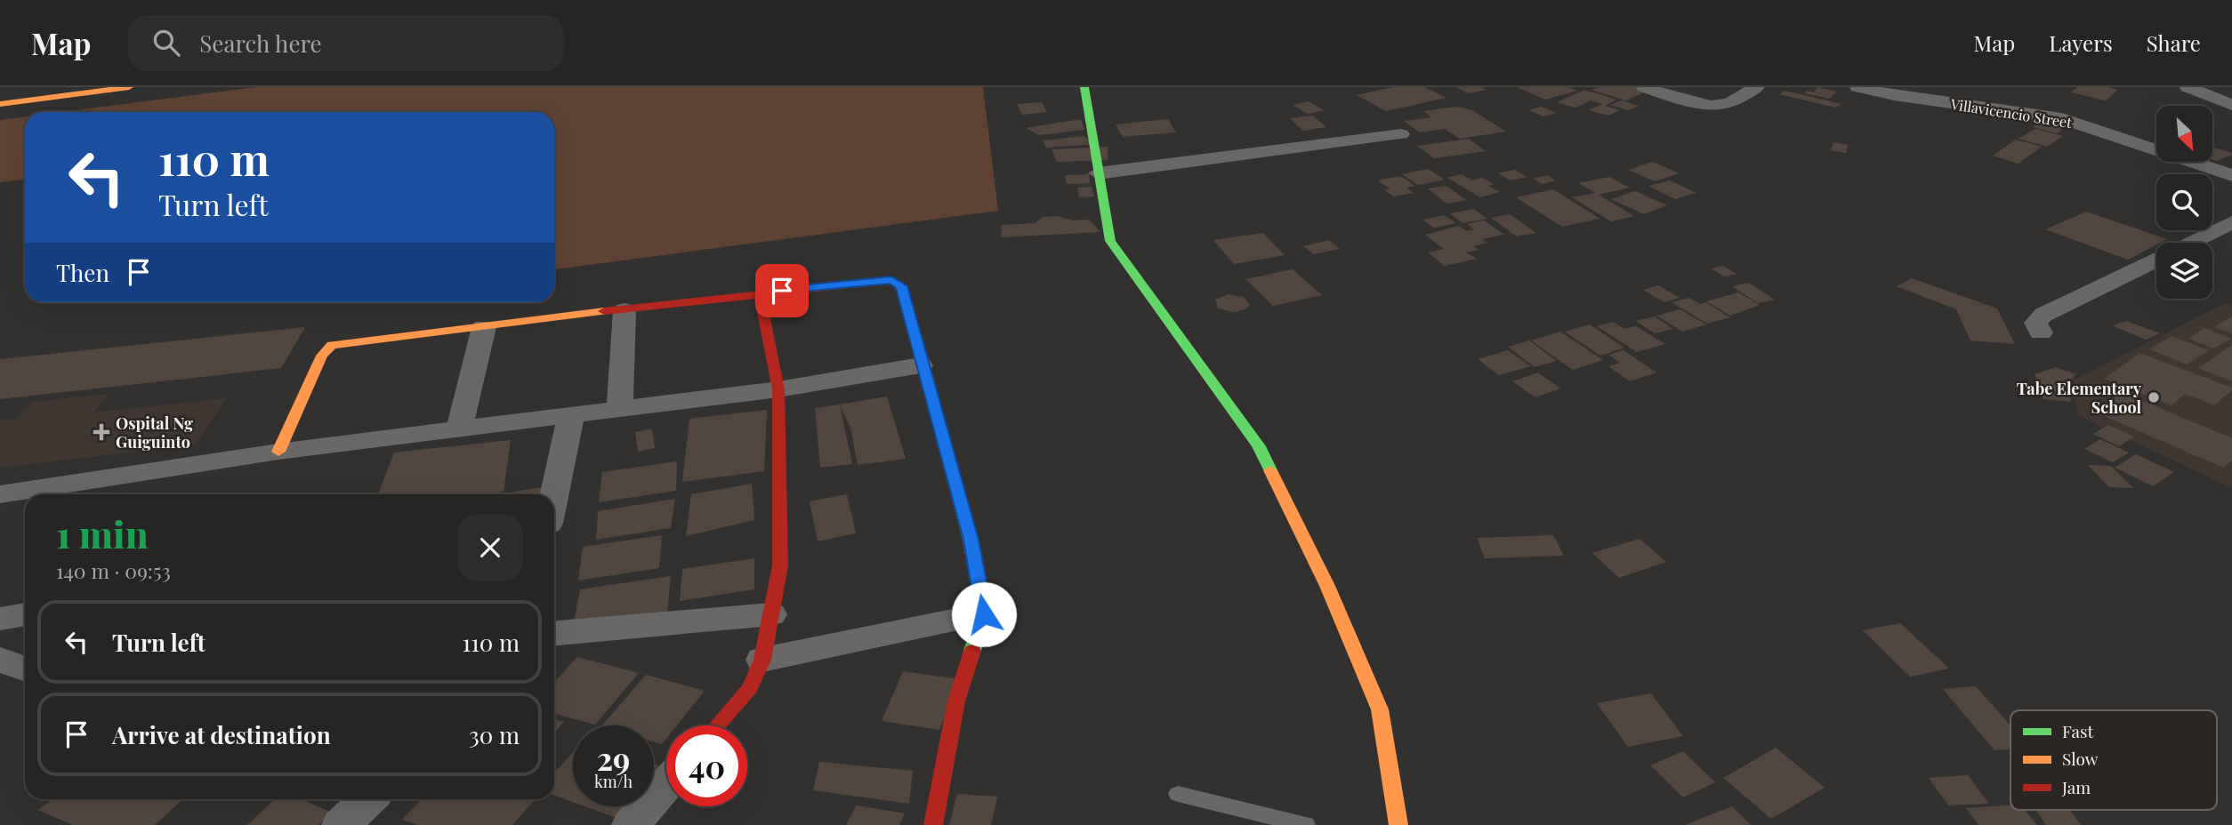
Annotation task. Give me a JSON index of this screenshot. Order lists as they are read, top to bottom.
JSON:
{
  "streets": {
    "street": ["Villavicencio Street"]
  },
  "places": {
    "other": ["Tabe Elementary School"],
    "health": ["Ospital Ng Guiguinto"]
  },
  "legend": ["Fast", "Slow", "Jam"],
  "north": "bottom right",
  "page": {
    "header": "Map",
    "search": "Search here",
    "nav": ["Map", "Layers", "Share"],
    "turn": ["110 m", "Turn left"],
    "then": "Then",
    "heading": ["1 min", "140 m · 09:53"],
    "list": [
      {
        "name": "Turn left",
        "value": "110 m"
      },
      {
        "name": "Arrive at destination",
        "value": "30 m"
      }
    ],
    "speed": "29 km/h",
    "limit": "40"
  }
}
